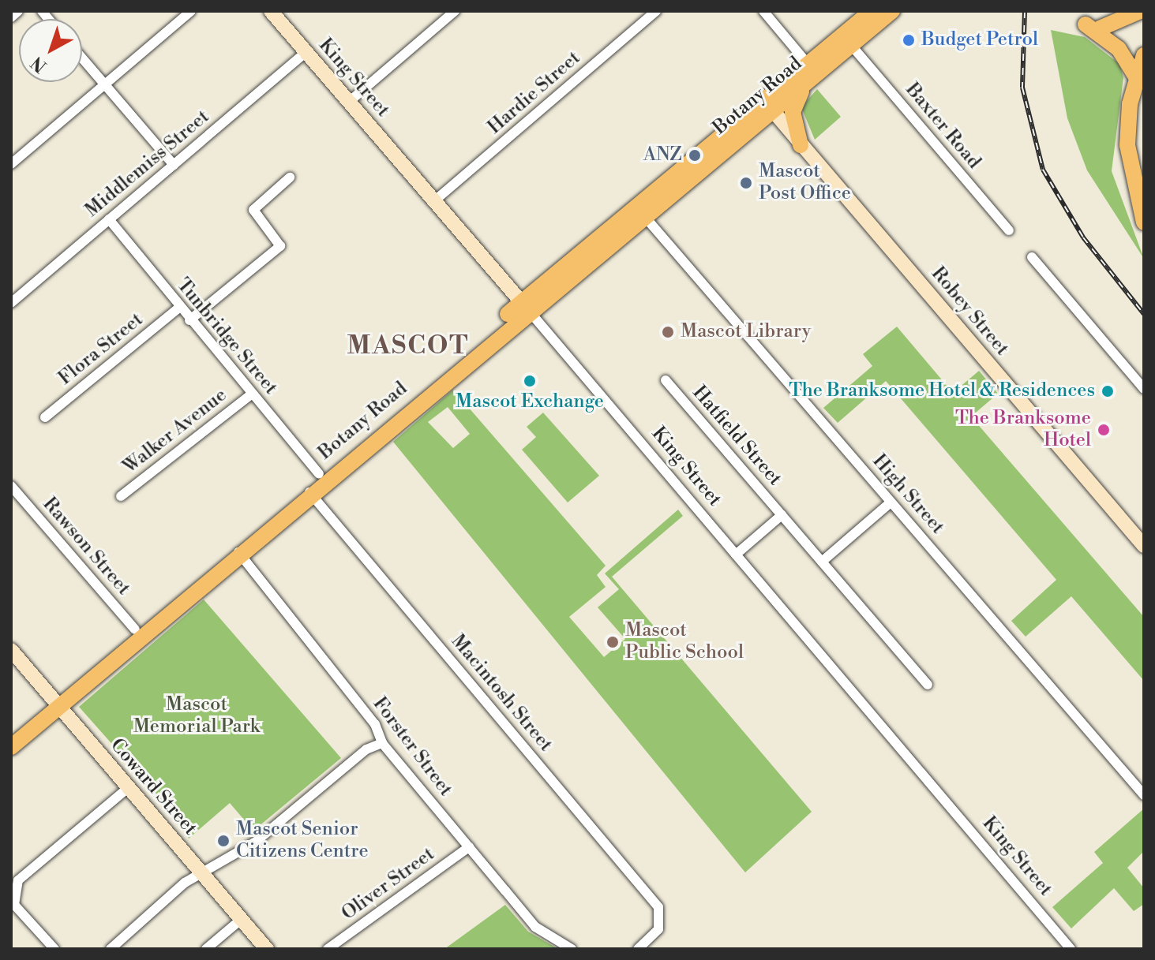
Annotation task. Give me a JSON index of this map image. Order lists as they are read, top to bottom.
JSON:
{
  "streets": {
    "main road": ["Botany Road"],
    "street": [
      "King Street",
      "Hardie Street",
      "Baxter Road",
      "Middlemiss Street",
      "Robey Street",
      "Tunbridge Street",
      "Flora Street",
      "Walker Avenue",
      "Hatfield Street",
      "High Street",
      "Rawson Street",
      "Macintosh Street",
      "Forster Street",
      "Coward Street",
      "Oliver Street"
    ]
  },
  "crossings": [
    ["King Street", "Hardie Street"],
    ["King Street", "Botany Road"],
    ["King Street", "Middlemiss Street"],
    ["King Street", "Hatfield Street"],
    ["Botany Road", "Baxter Road"],
    ["Botany Road", "Robey Street"],
    ["Botany Road", "Tunbridge Street"],
    ["Botany Road", "High Street"],
    ["Botany Road", "Rawson Street"],
    ["Botany Road", "Macintosh Street"],
    ["Botany Road", "Forster Street"],
    ["Botany Road", "Coward Street"],
    ["Middlemiss Street", "Tunbridge Street"],
    ["Tunbridge Street", "Flora Street"],
    ["Tunbridge Street", "Walker Avenue"],
    ["Forster Street", "Oliver Street"]
  ],
  "districts": ["MASCOT"],
  "parks": ["Mascot Memorial Park"],
  "places": [
    "Budget Petrol",
    "ANZ",
    "Mascot Post Office",
    "Mascot Library",
    "Mascot Exchange",
    "The Branksome Hotel & Residences",
    "The Branksome Hotel",
    "Mascot Public School",
    "Mascot Senior Citizens Centre"
  ],
  "north": "bottom left"
}
